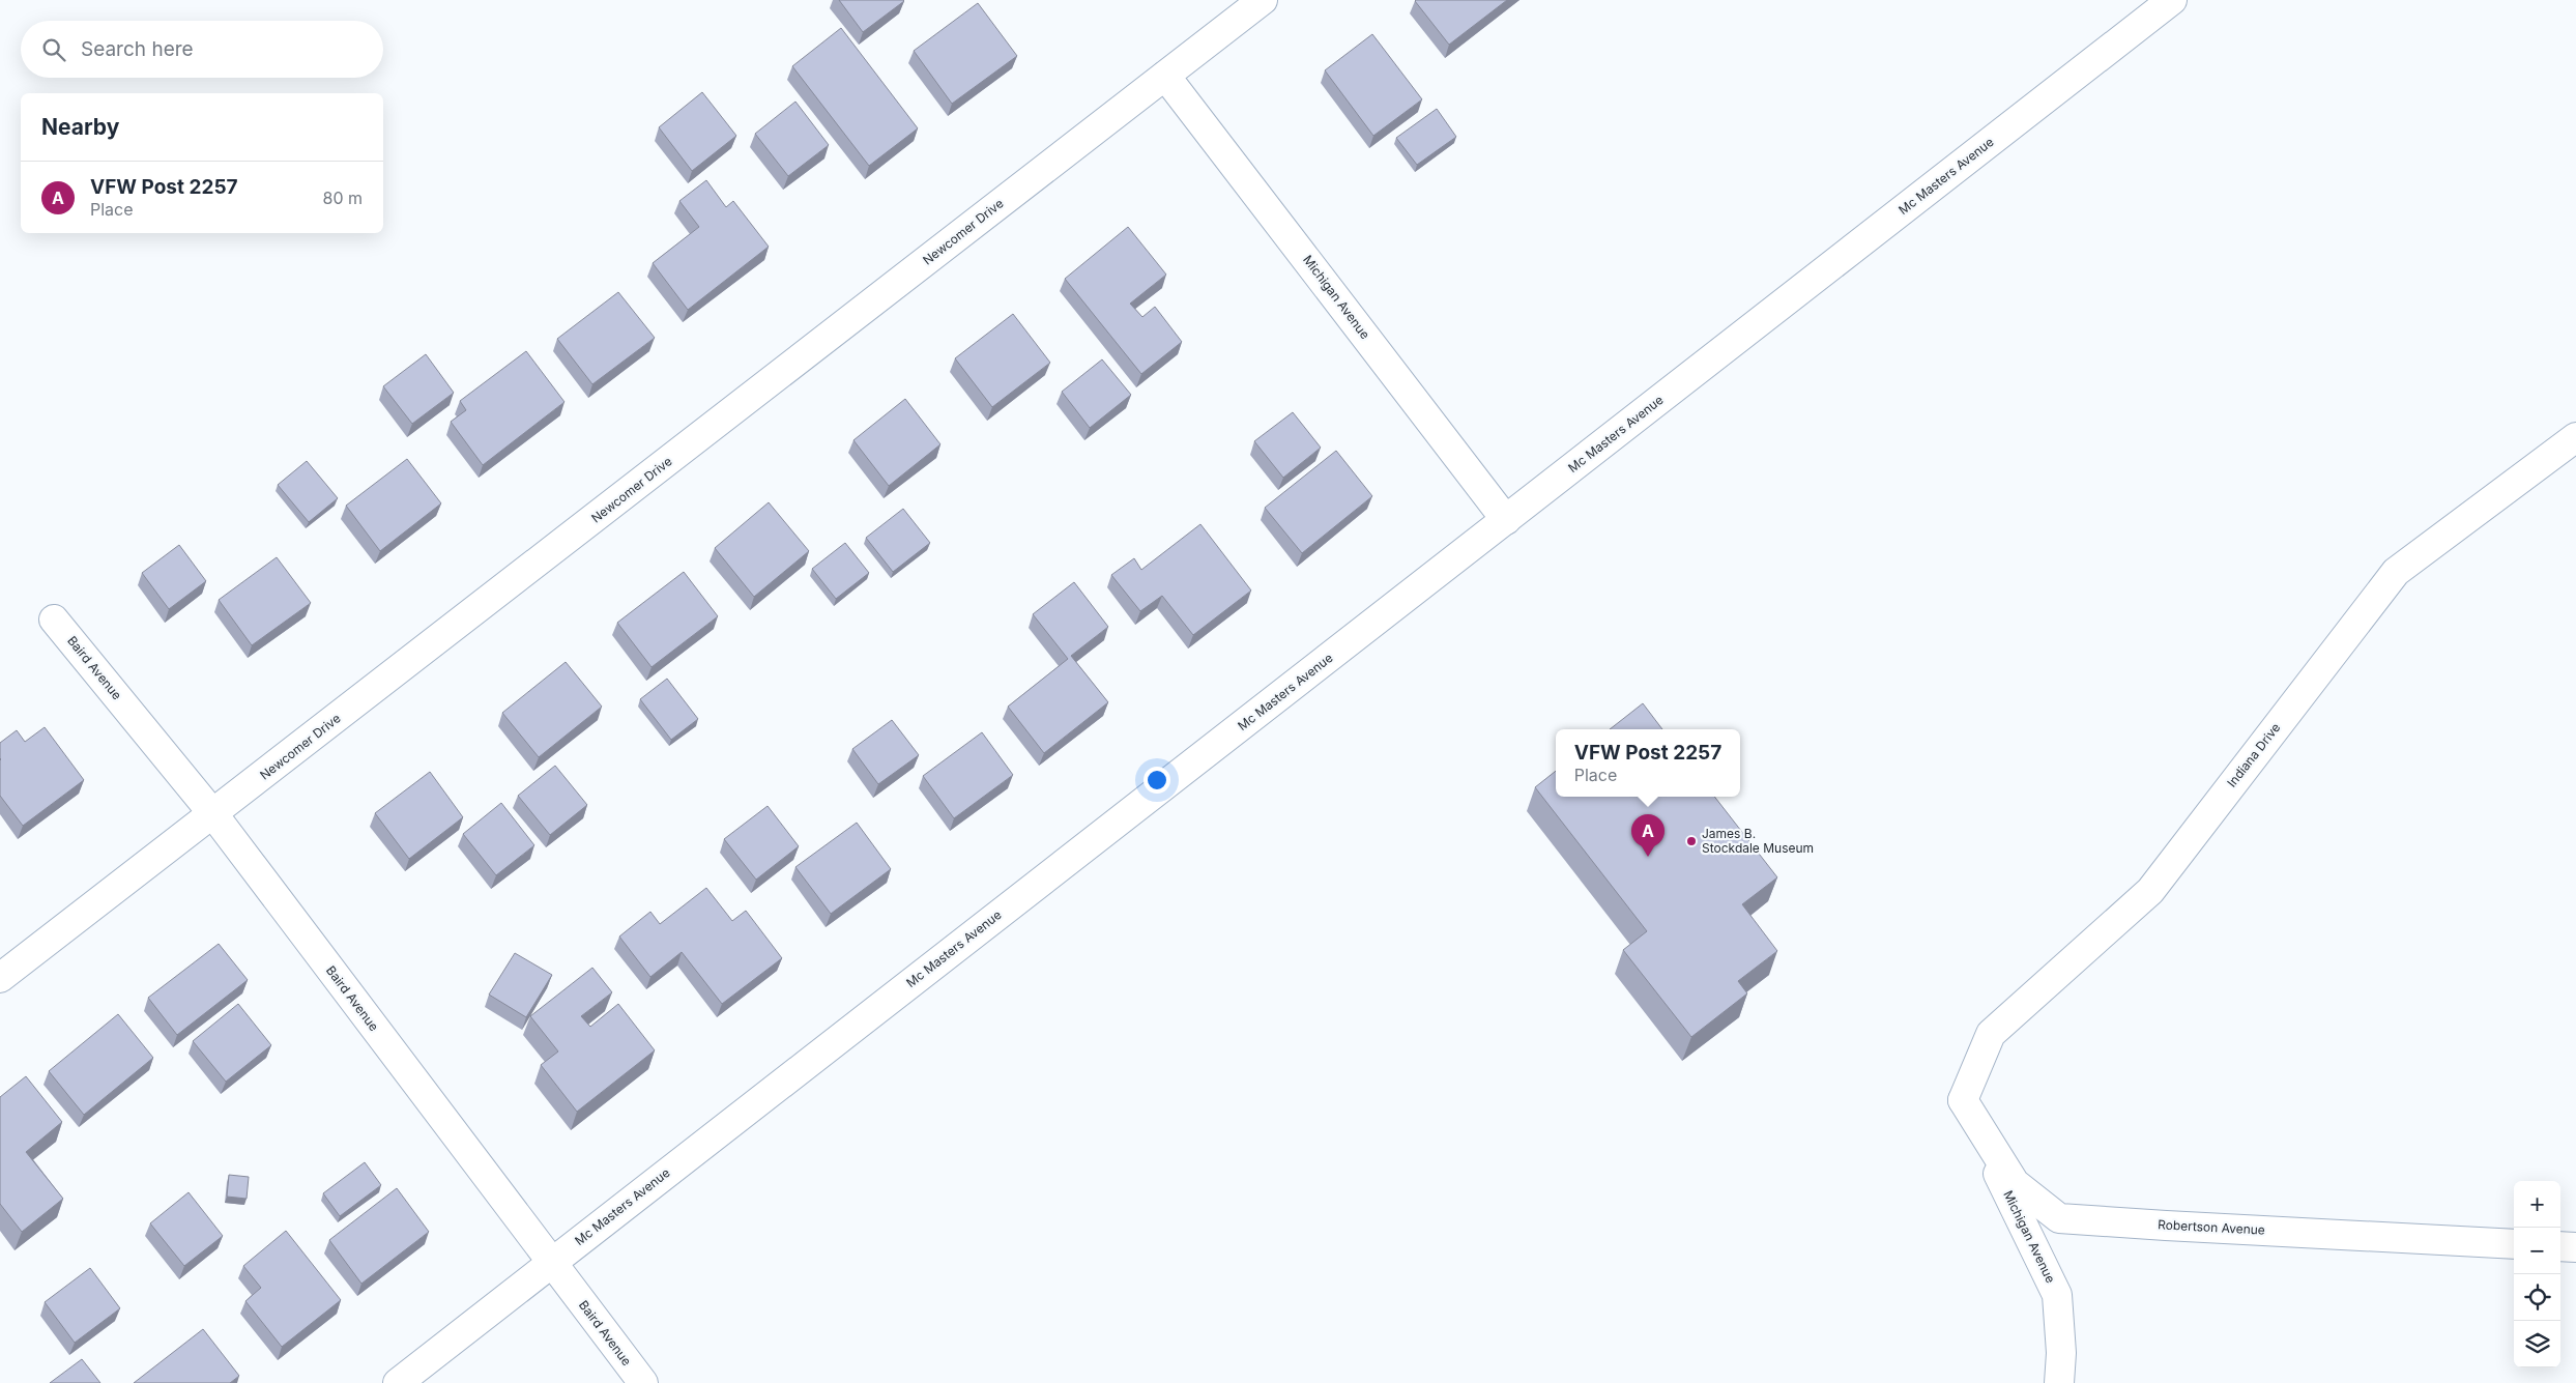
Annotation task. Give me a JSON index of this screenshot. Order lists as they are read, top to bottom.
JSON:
{
  "streets": {
    "street": [
      "Mc Masters Avenue",
      "Newcomer Drive",
      "Michigan Avenue",
      "Baird Avenue",
      "Indiana Drive",
      "Robertson Avenue"
    ]
  },
  "crossings": [
    ["Mc Masters Avenue", "Michigan Avenue"],
    ["Mc Masters Avenue", "Baird Avenue"],
    ["Newcomer Drive", "Michigan Avenue"],
    ["Newcomer Drive", "Baird Avenue"],
    ["Michigan Avenue", "Indiana Drive"],
    ["Michigan Avenue", "Robertson Avenue"],
    ["Indiana Drive", "Robertson Avenue"]
  ],
  "places": ["James B. Stockdale Museum"],
  "page": {
    "search": "Search here",
    "heading": "Nearby",
    "list": [
      {
        "mark": "A",
        "name": "VFW Post 2257",
        "note": "Place",
        "value": "80 m"
      }
    ],
    "popup": ["VFW Post 2257", "Place"],
    "pins": "A",
    "map_buttons": ["+", "−"]
  }
}
